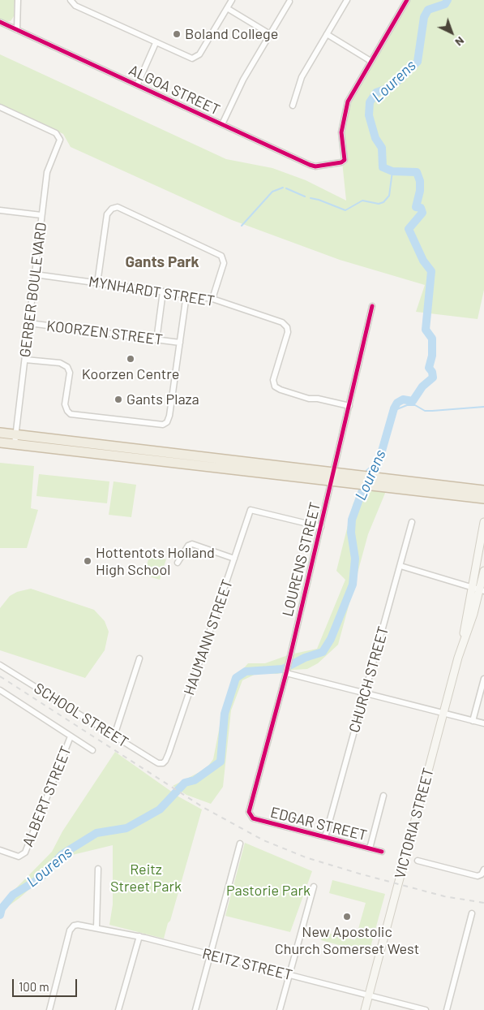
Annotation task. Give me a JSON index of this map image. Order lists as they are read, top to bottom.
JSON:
{
  "streets": {
    "main road": ["VICTORIA STREET"],
    "street": [
      "ALGOA STREET",
      "GERBER BOULEVARD",
      "MYNHARDT STREET",
      "KOORZEN STREET",
      "LOURENS STREET",
      "HAUMANN STREET",
      "CHURCH STREET",
      "SCHOOL STREET",
      "ALBERT STREET",
      "EDGAR STREET",
      "REITZ STREET"
    ]
  },
  "crossings": [
    ["GERBER BOULEVARD", "MYNHARDT STREET"],
    ["GERBER BOULEVARD", "KOORZEN STREET"],
    ["MYNHARDT STREET", "LOURENS STREET"],
    ["LOURENS STREET", "HAUMANN STREET"],
    ["LOURENS STREET", "EDGAR STREET"],
    ["HAUMANN STREET", "SCHOOL STREET"],
    ["CHURCH STREET", "EDGAR STREET"],
    ["VICTORIA STREET", "REITZ STREET"]
  ],
  "districts": ["Gants Park"],
  "water": ["Lourens"],
  "parks": ["Reitz Street Park", "Pastorie Park"],
  "places": [
    "Boland College",
    "Koorzen Centre",
    "Gants Plaza",
    "Hottentots Holland High School",
    "New Apostolic Church Somerset West"
  ],
  "scale_bar": "100 m",
  "north": "bottom right"
}
